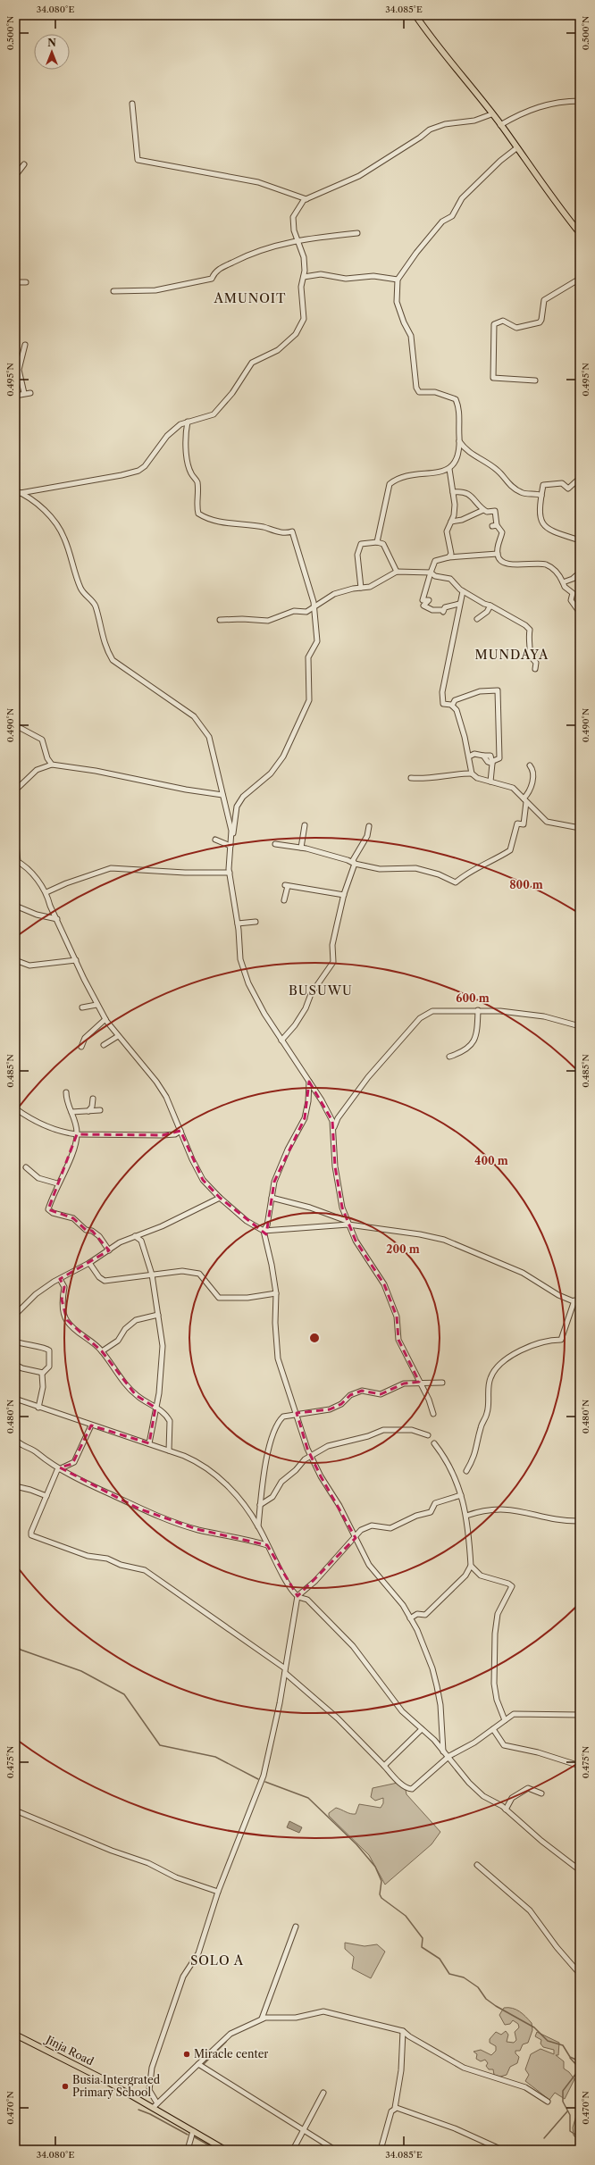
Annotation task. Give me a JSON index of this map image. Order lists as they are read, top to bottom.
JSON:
{
  "streets": {
    "main road": ["Jinja Road"]
  },
  "districts": [
    "AMUNOIT",
    "MUNDAYA",
    "BUSUWU",
    "SOLO A"
  ],
  "places": ["Miracle center", "Busia Intergrated Primary School"],
  "north": "top",
  "coordinates": [
    "34.080°E",
    "34.085°E",
    "0.500°N",
    "0.495°N",
    "0.490°N",
    "0.485°N",
    "0.480°N",
    "0.475°N",
    "0.470°N"
  ],
  "rings": [
    "800 m",
    "600 m",
    "400 m",
    "200 m"
  ]
}
